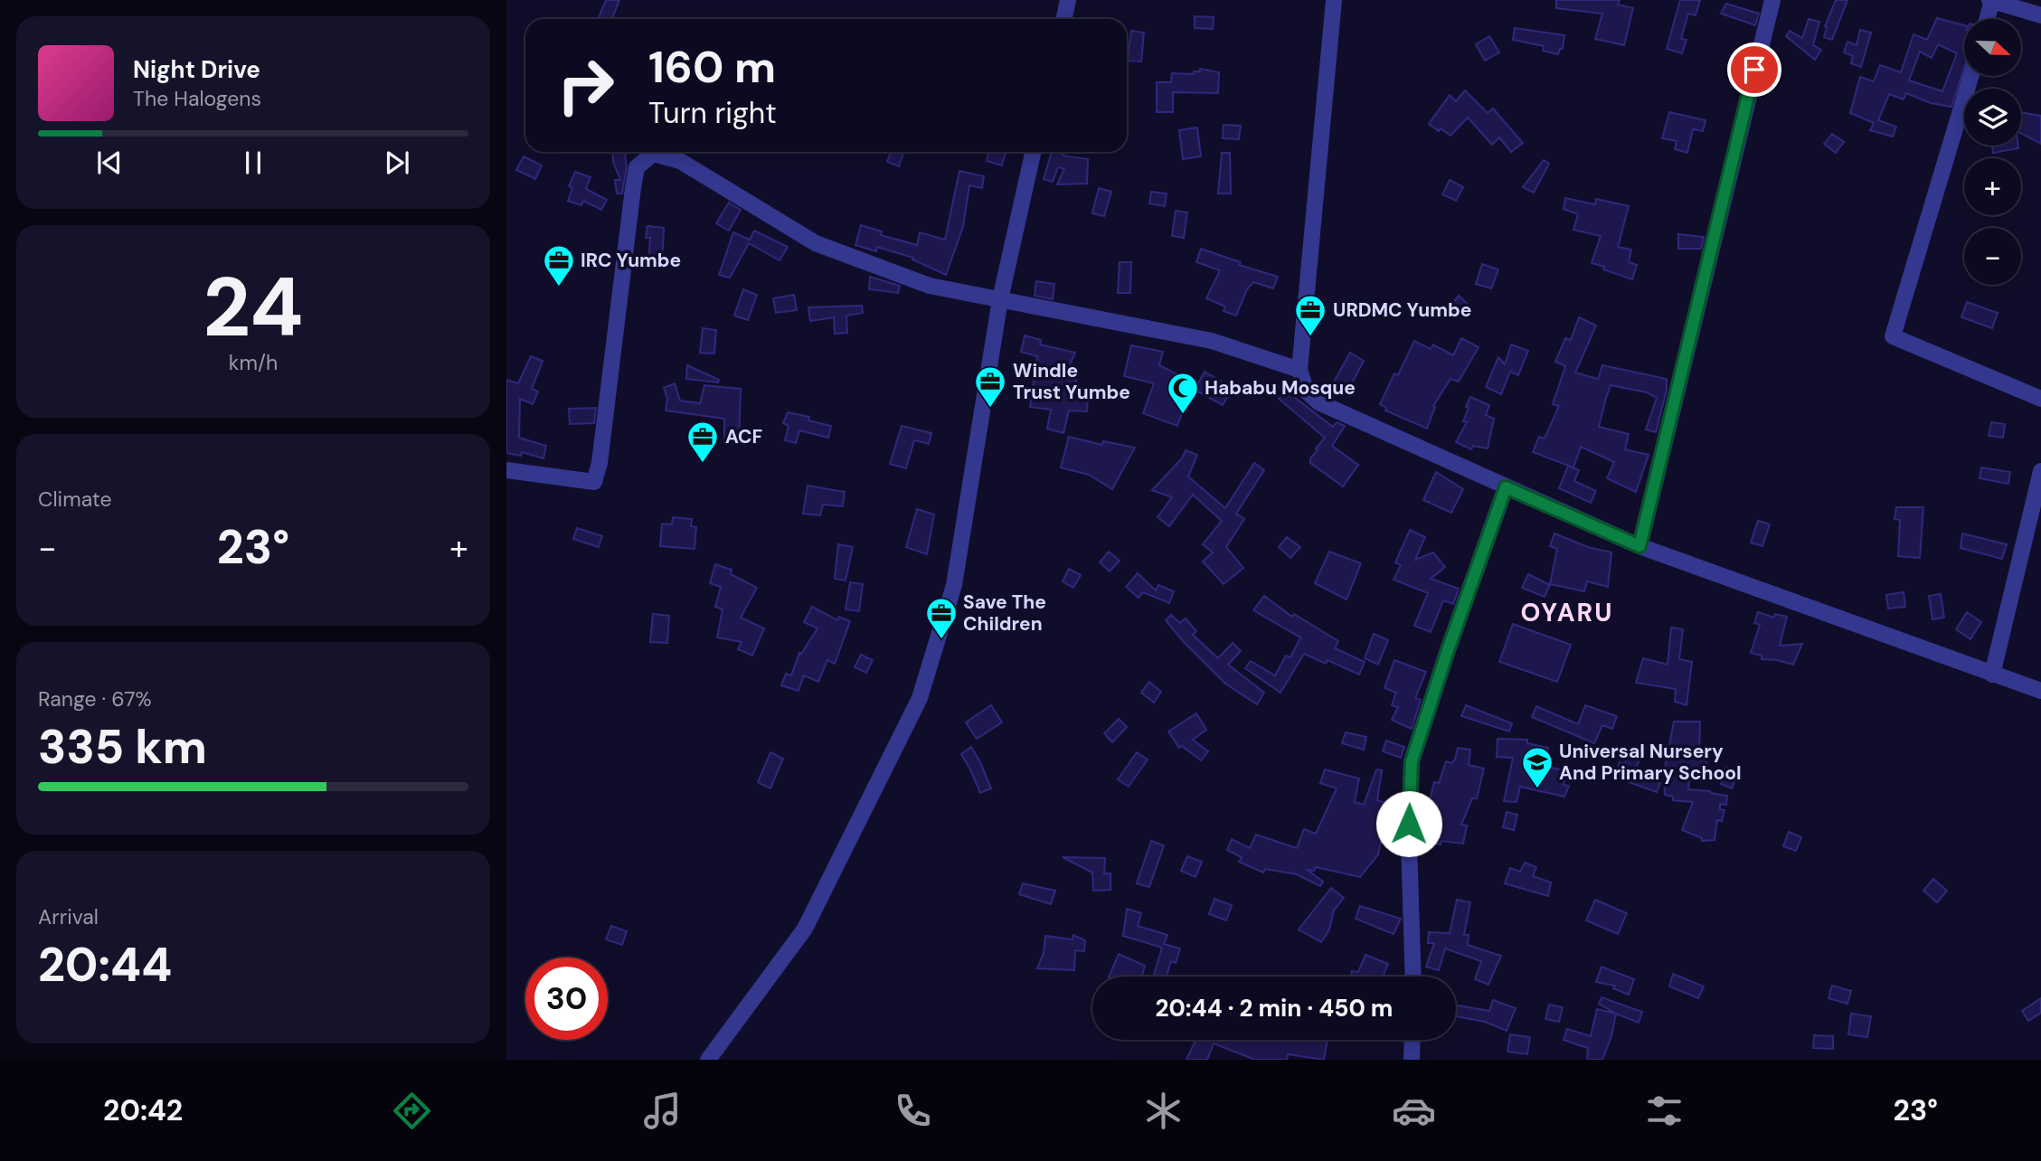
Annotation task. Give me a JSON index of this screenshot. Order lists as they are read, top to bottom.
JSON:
{
  "districts": ["OYARU"],
  "places": {
    "office": [
      "IRC Yumbe",
      "URDMC Yumbe",
      "Windle Trust Yumbe",
      "ACF",
      "Save The Children"
    ],
    "mosque": ["Hababu Mosque"],
    "school or university": ["Universal Nursery And Primary School"]
  },
  "north": "right",
  "page": {
    "map_buttons": ["+", "−"],
    "turn": ["160 m", "Turn right"],
    "song": ["Night Drive", "The Halogens"],
    "tile": [
      ["24", "km/h"],
      "Climate",
      ["Range · 67%", "335 km"],
      ["Arrival", "20:44"]
    ],
    "heat": ["−", "23°", "+"],
    "limit": "30",
    "trip": "20:44 · 2 min · 450 m",
    "tabs": ["20:42", "23°"]
  }
}
